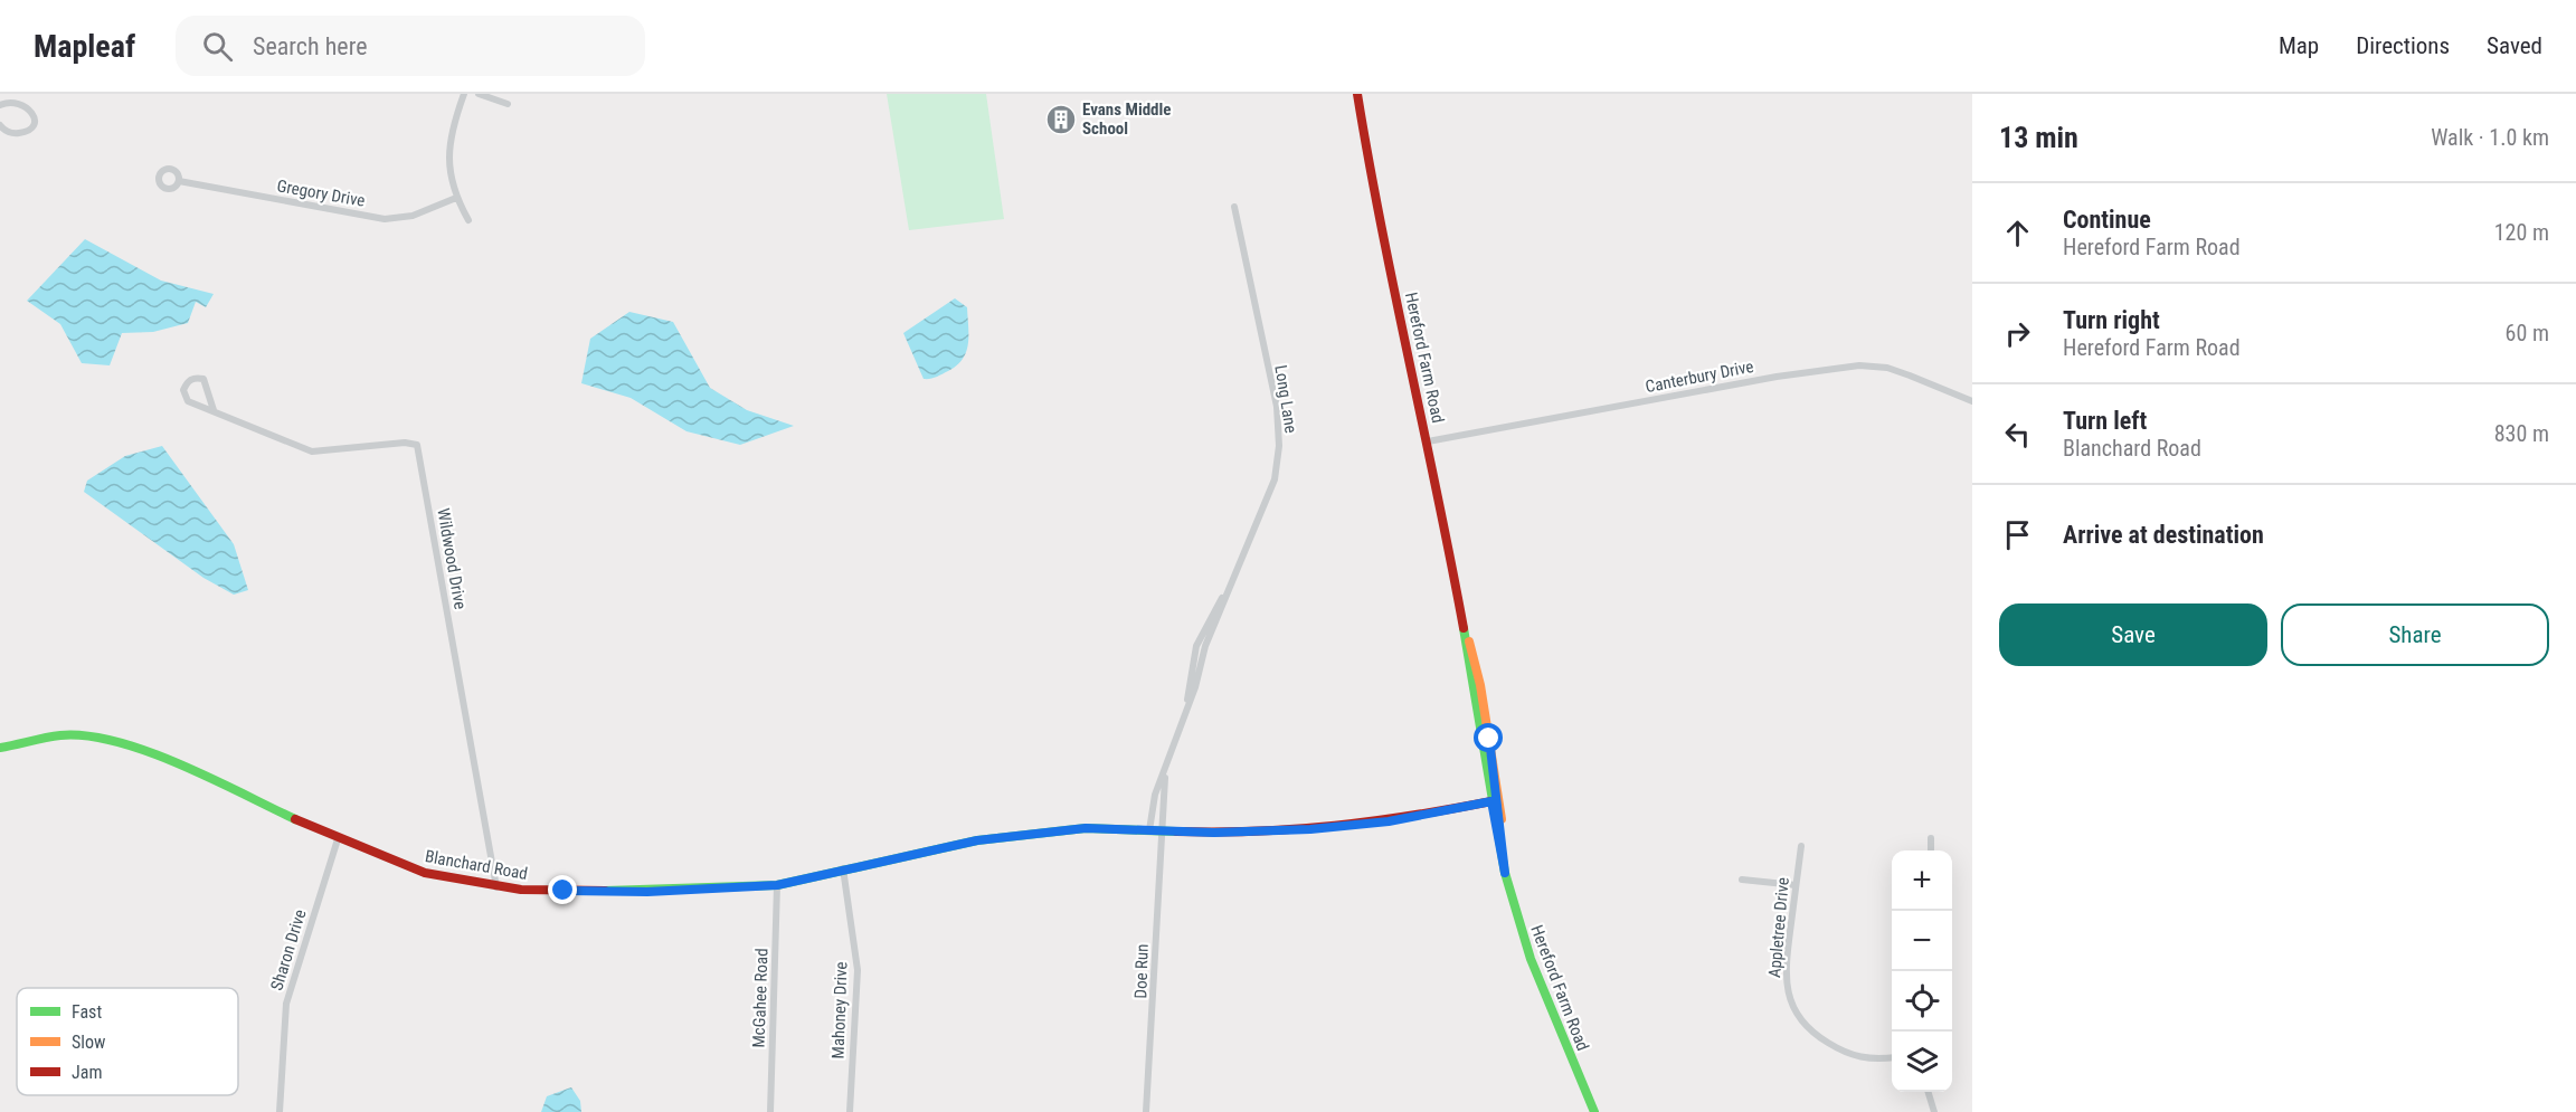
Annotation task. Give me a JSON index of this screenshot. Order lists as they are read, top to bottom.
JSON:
{
  "streets": {
    "street": [
      "Gregory Drive",
      "Hereford Farm Road",
      "Canterbury Drive",
      "Long Lane",
      "Wildwood Drive",
      "Blanchard Road",
      "Appletree Drive",
      "Sharon Drive",
      "Doe Run",
      "McGahee Road",
      "Mahoney Drive"
    ]
  },
  "crossings": [
    ["Hereford Farm Road", "Canterbury Drive"],
    ["Hereford Farm Road", "Blanchard Road"],
    ["Long Lane", "Blanchard Road"],
    ["Long Lane", "Doe Run"],
    ["Wildwood Drive", "Blanchard Road"],
    ["Blanchard Road", "Sharon Drive"],
    ["Blanchard Road", "Doe Run"],
    ["Blanchard Road", "McGahee Road"],
    ["Blanchard Road", "Mahoney Drive"]
  ],
  "places": {
    "building": ["Evans Middle School"]
  },
  "legend": ["Fast", "Slow", "Jam"],
  "page": {
    "header": "Mapleaf",
    "search": "Search here",
    "nav": ["Map", "Directions", "Saved"],
    "heading": ["13 min", "Walk · 1.0 km"],
    "list": [
      ["Continue", "Hereford Farm Road", "120 m"],
      ["Turn right", "Hereford Farm Road", "60 m"],
      ["Turn left", "Blanchard Road", "830 m"],
      "Arrive at destination"
    ],
    "buttons": ["Save", "Share"],
    "map_buttons": ["+", "−"]
  }
}
